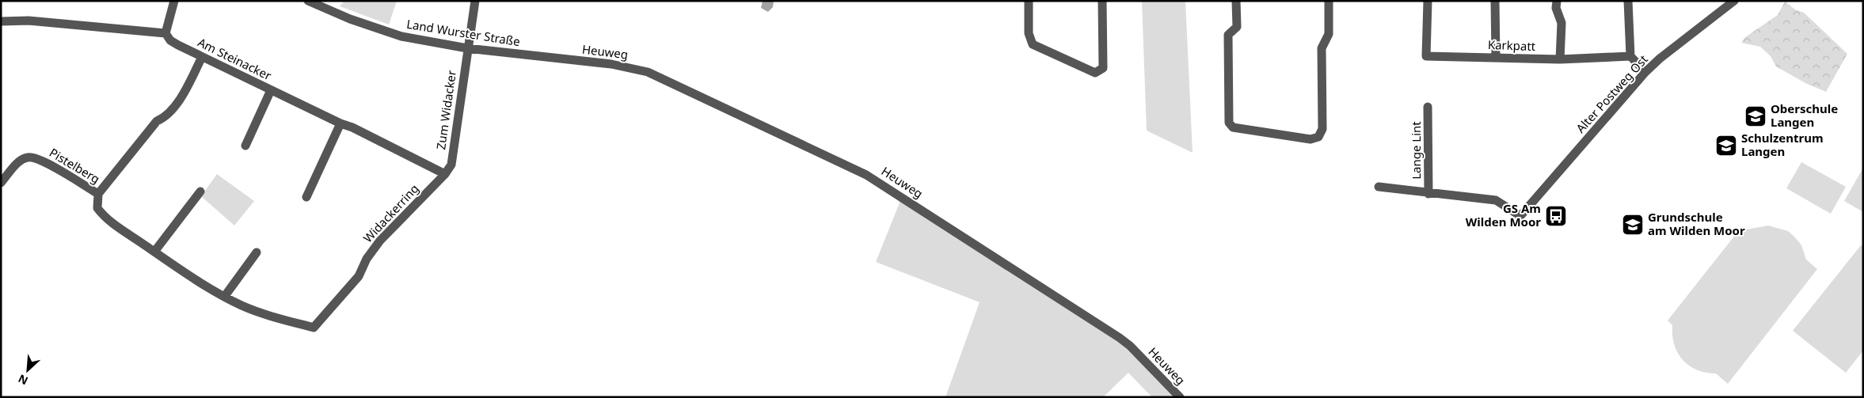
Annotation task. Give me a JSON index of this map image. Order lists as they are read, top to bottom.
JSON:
{
  "streets": {
    "street": [
      "Land Wurster Straße",
      "Karkpatt",
      "Heuweg",
      "Am Steinacker",
      "Alter Postweg Ost",
      "Zum Widacker",
      "Lange Lint",
      "Pistelberg",
      "Widackerring"
    ]
  },
  "crossings": [
    ["Land Wurster Straße", "Heuweg"],
    ["Land Wurster Straße", "Zum Widacker"],
    ["Am Steinacker", "Zum Widacker"],
    ["Am Steinacker", "Widackerring"],
    ["Alter Postweg Ost", "Lange Lint"],
    ["Zum Widacker", "Widackerring"],
    ["Pistelberg", "Widackerring"]
  ],
  "places": {
    "school or university": ["Oberschule Langen", "Schulzentrum Langen", "Grundschule am Wilden Moor"],
    "bus stop": ["GS Am Wilden Moor"]
  },
  "north": "bottom left"
}
